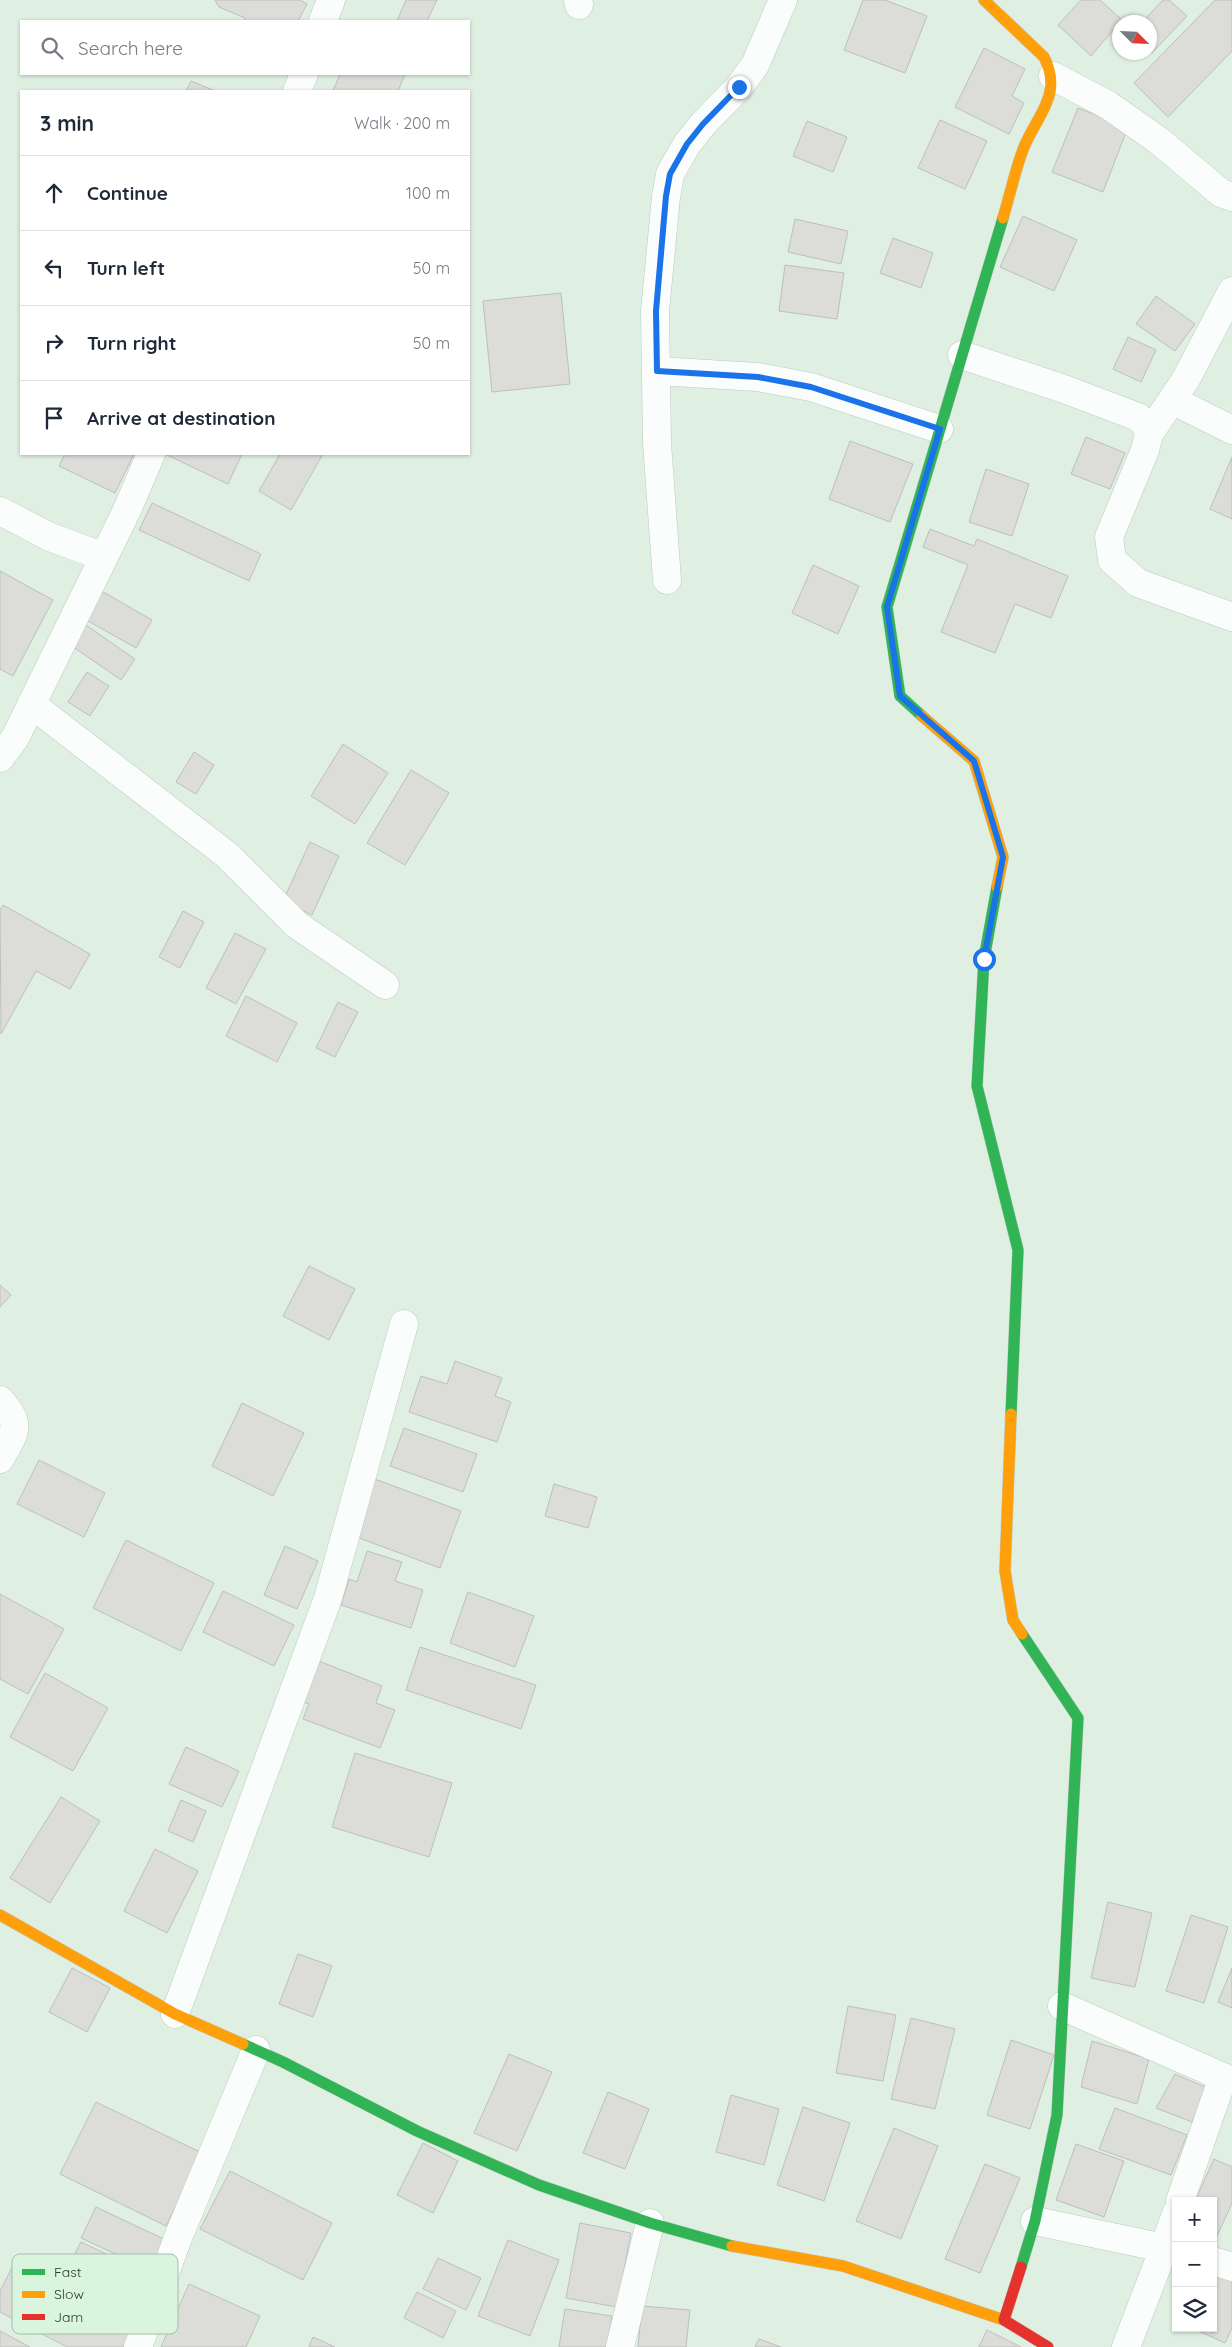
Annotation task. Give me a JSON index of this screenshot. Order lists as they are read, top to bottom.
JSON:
{
  "legend": ["Fast", "Slow", "Jam"],
  "north": "bottom right",
  "page": {
    "search": "Search here",
    "heading": ["3 min", "Walk · 200 m"],
    "list": [
      ["Continue", "100 m"],
      ["Turn left", "50 m"],
      ["Turn right", "50 m"],
      "Arrive at destination"
    ],
    "map_buttons": ["+", "−"]
  }
}
